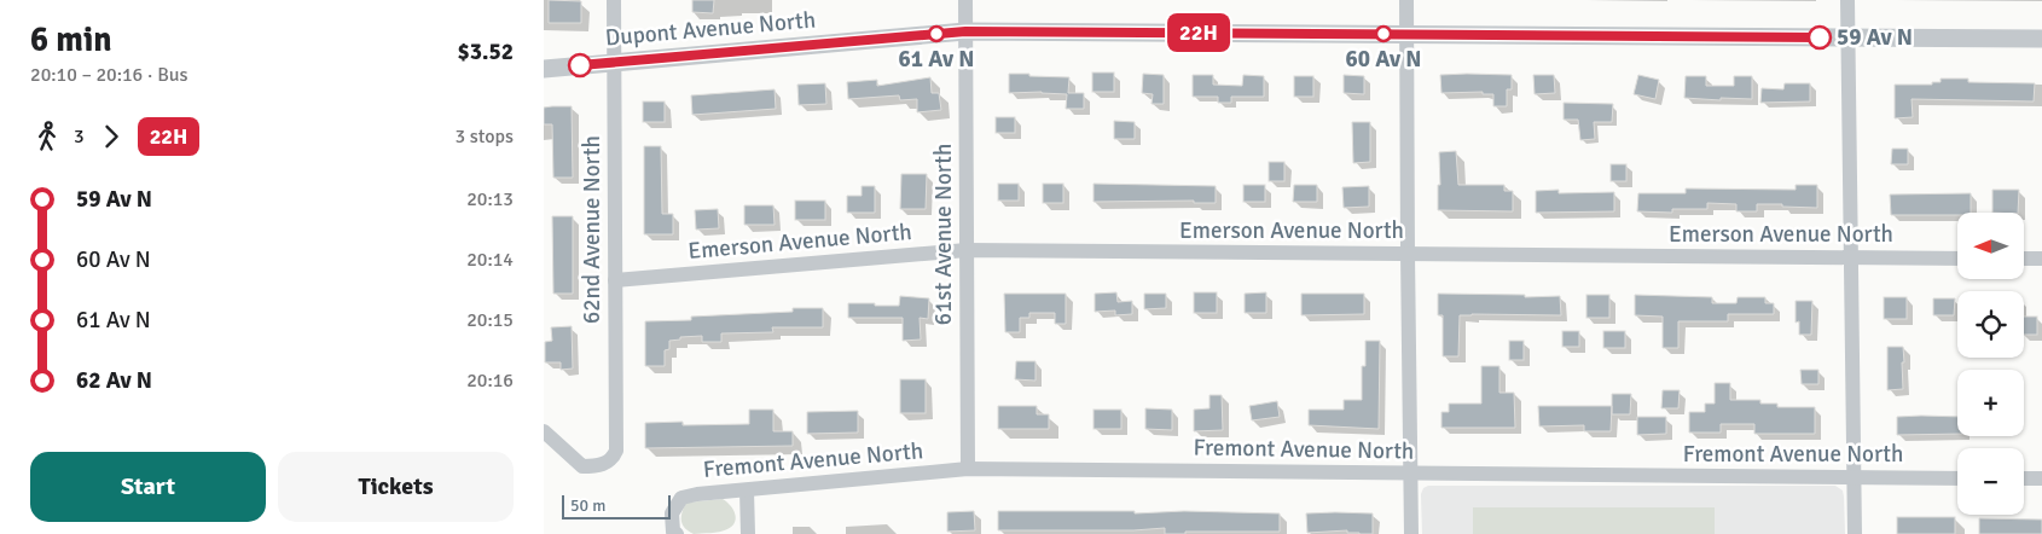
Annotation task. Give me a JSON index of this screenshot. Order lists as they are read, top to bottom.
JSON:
{
  "streets": {
    "street": [
      "Dupont Avenue North",
      "62nd Avenue North",
      "Emerson Avenue North",
      "61st Avenue North",
      "Fremont Avenue North"
    ]
  },
  "crossings": [
    ["Dupont Avenue North", "62nd Avenue North"],
    ["Dupont Avenue North", "61st Avenue North"],
    ["62nd Avenue North", "Emerson Avenue North"],
    ["Emerson Avenue North", "61st Avenue North"],
    ["61st Avenue North", "Fremont Avenue North"]
  ],
  "places": ["61 Av N", "60 Av N", "59 Av N"],
  "lines": ["bus line 22H"],
  "scale_bar": "50 m",
  "north": "left",
  "page": {
    "heading": ["6 min", "20:10 – 20:16 · Bus", "$3.52"],
    "on_map": "22H",
    "legs": ["3", "22H", "3 stops"],
    "list": [
      {
        "name": "59 Av N",
        "value": "20:13"
      },
      {
        "name": "60 Av N",
        "value": "20:14"
      },
      {
        "name": "61 Av N",
        "value": "20:15"
      },
      {
        "name": "62 Av N",
        "value": "20:16"
      }
    ],
    "map_buttons": ["+", "−"],
    "buttons": ["Start", "Tickets"],
    "scale": "50 m"
  }
}
